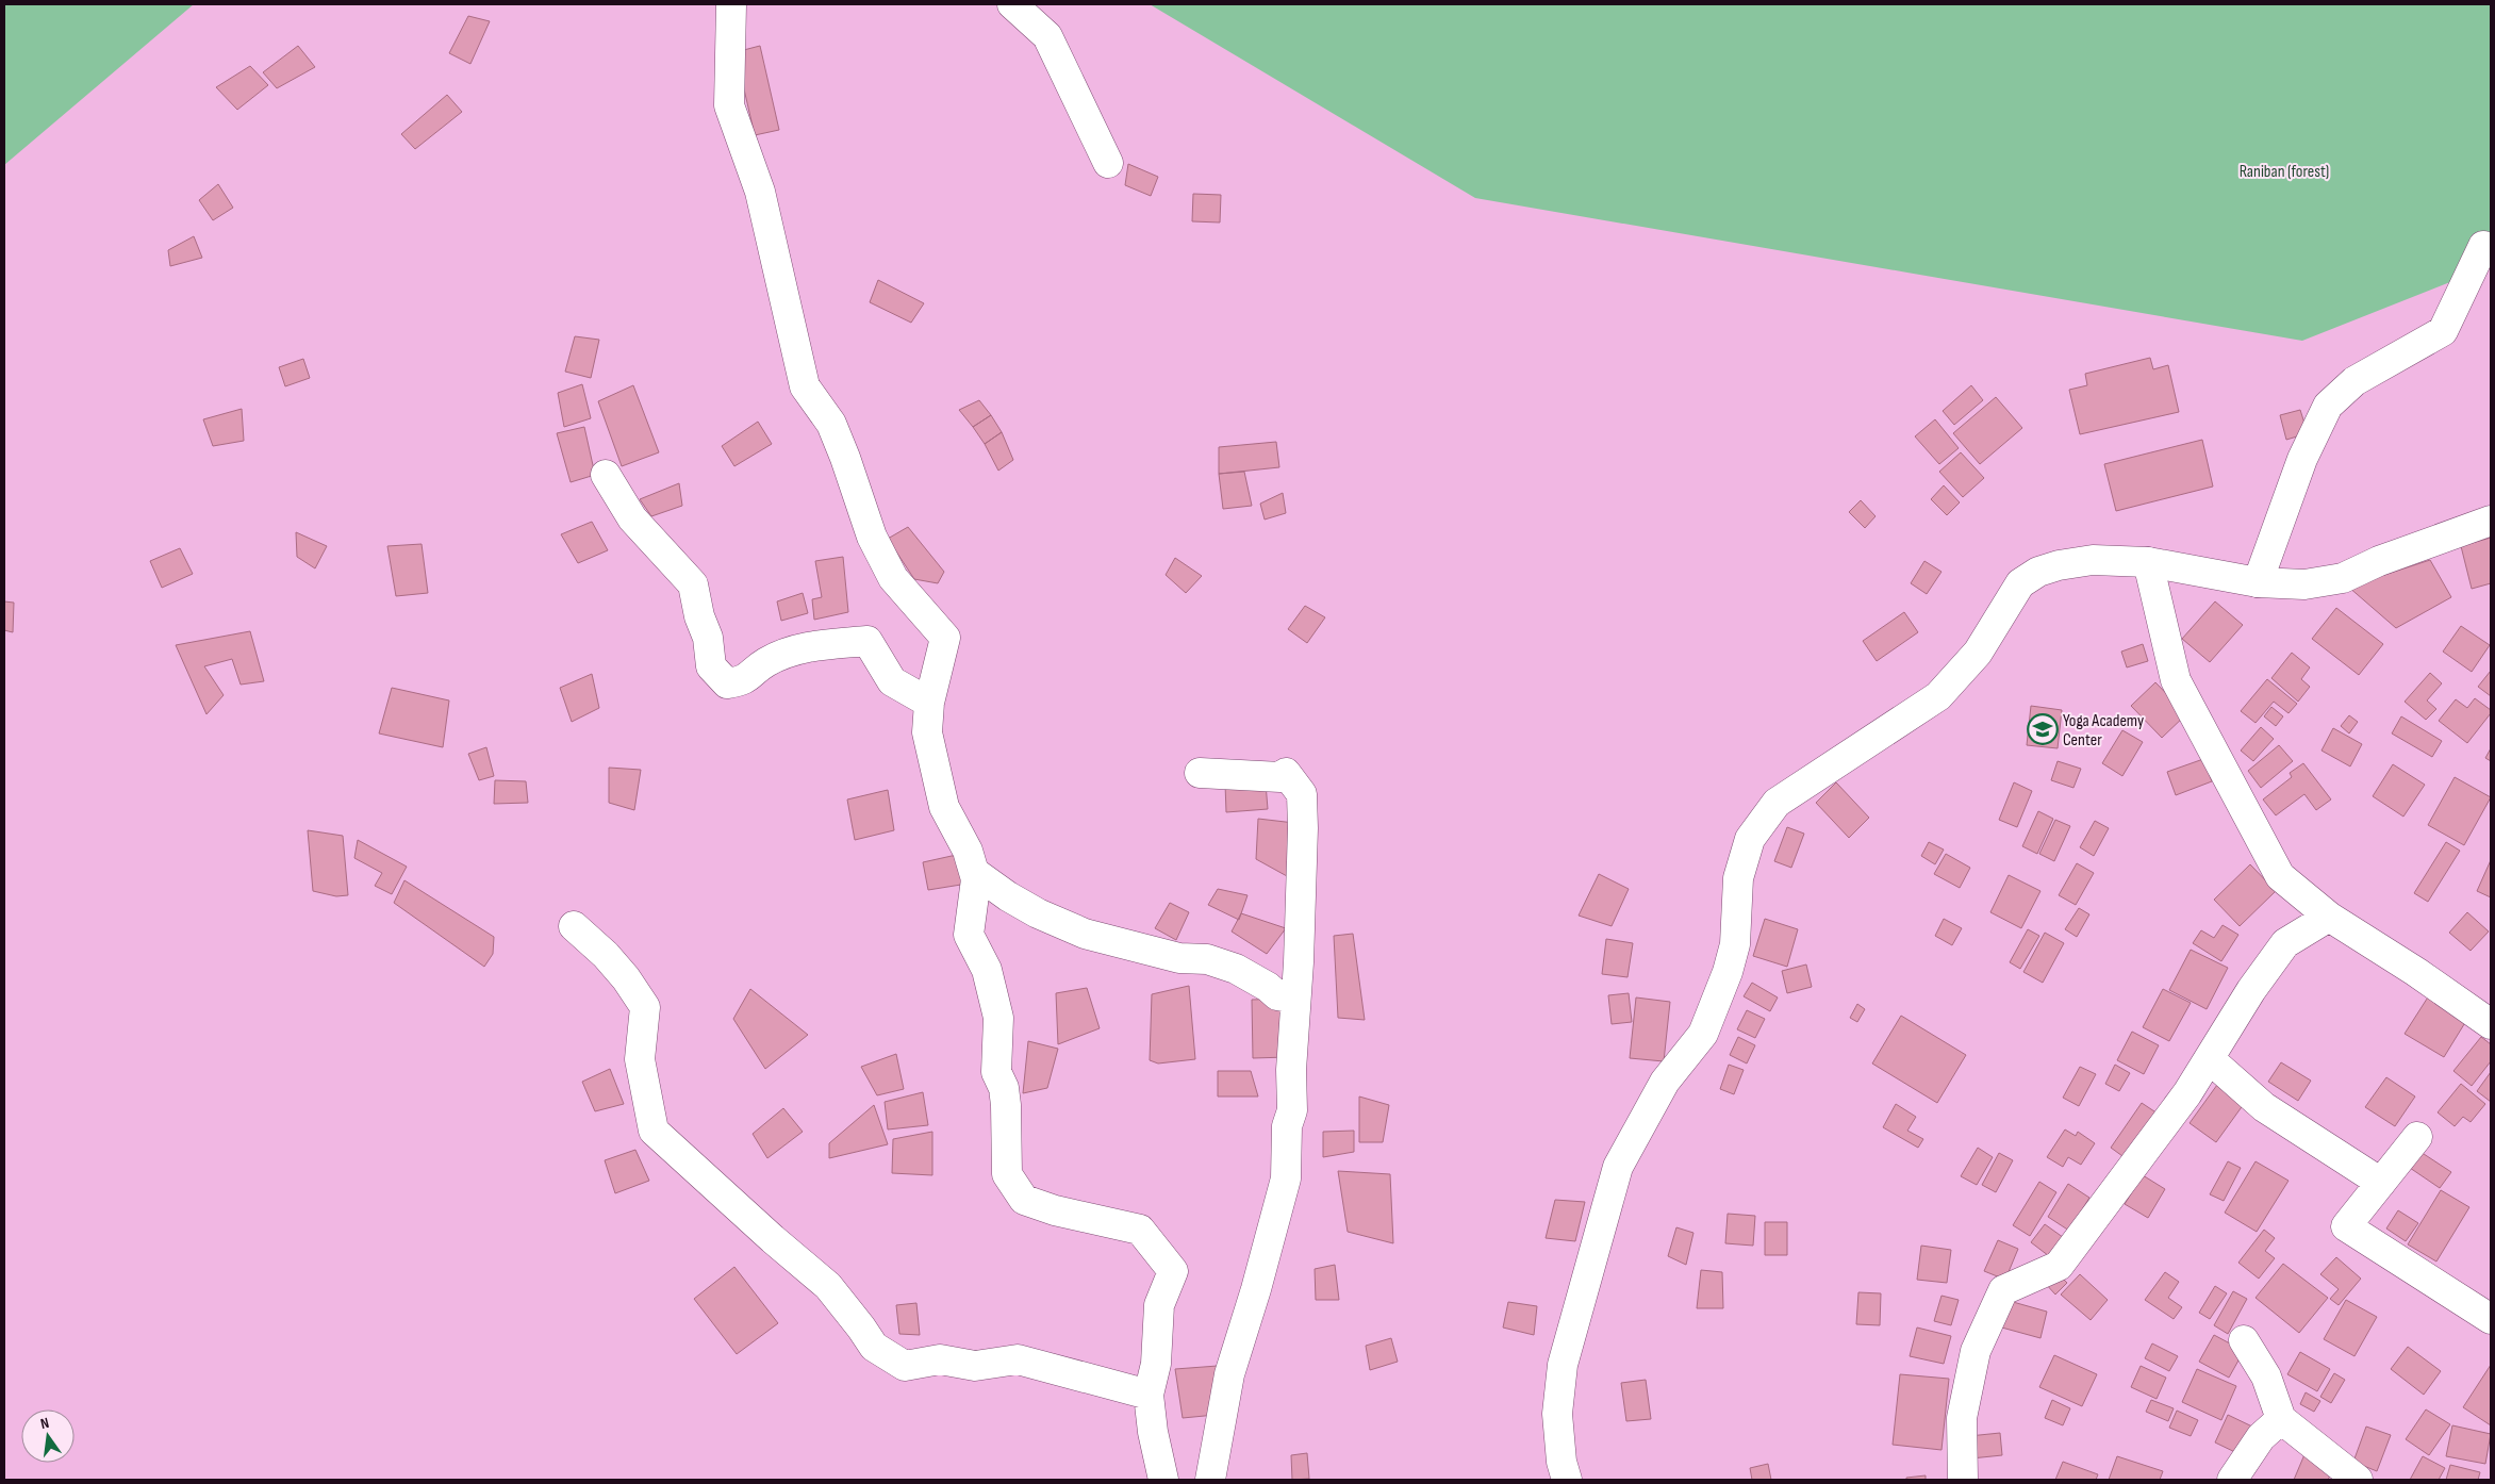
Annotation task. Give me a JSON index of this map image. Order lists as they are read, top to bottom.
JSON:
{
  "parks": ["Raniban (forest)"],
  "places": {
    "school or university": ["Yoga Academy Center"]
  },
  "north": "top"
}
